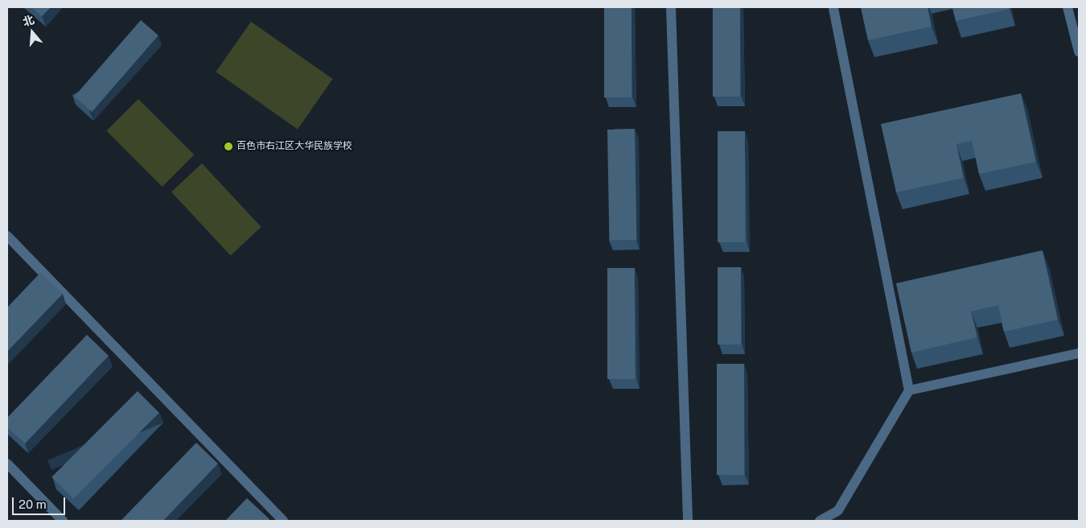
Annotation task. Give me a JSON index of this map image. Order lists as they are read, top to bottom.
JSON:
{
  "places": ["百色市右江区大华民族学校"],
  "scale_bar": "20 m",
  "north": "top"
}
